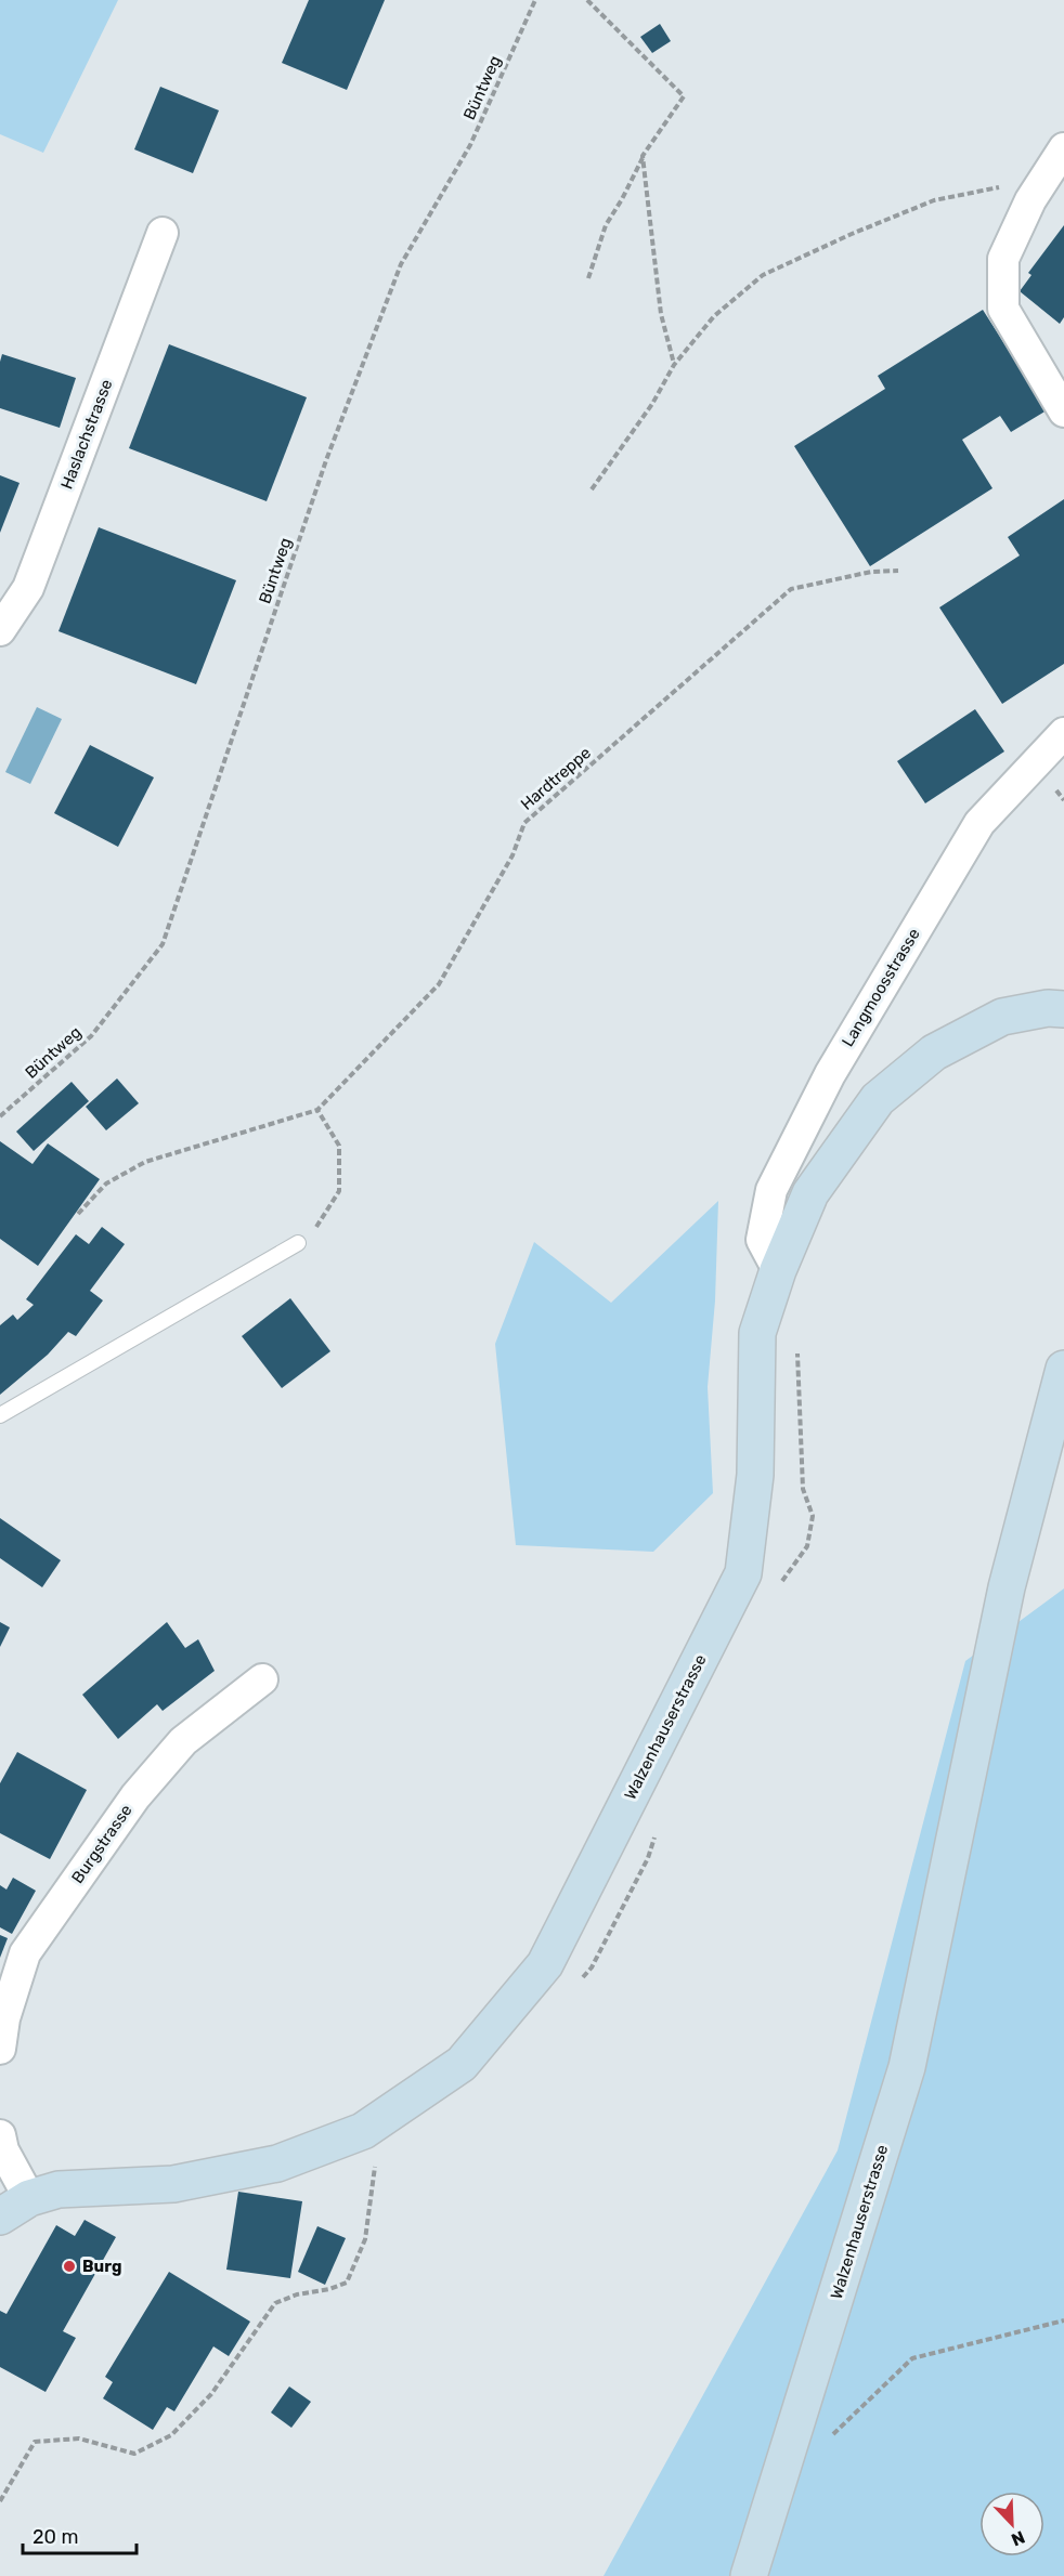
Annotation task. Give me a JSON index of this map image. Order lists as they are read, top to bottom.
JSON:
{
  "streets": {
    "street": [
      "Haslachstrasse",
      "Langmoosstrasse",
      "Walzenhauserstrasse",
      "Burgstrasse"
    ],
    "path": ["Büntweg", "Hardtreppe"]
  },
  "crossings": [
    ["Langmoosstrasse", "Walzenhauserstrasse"]
  ],
  "places": ["Burg"],
  "scale_bar": "20 m",
  "north": "bottom right"
}
